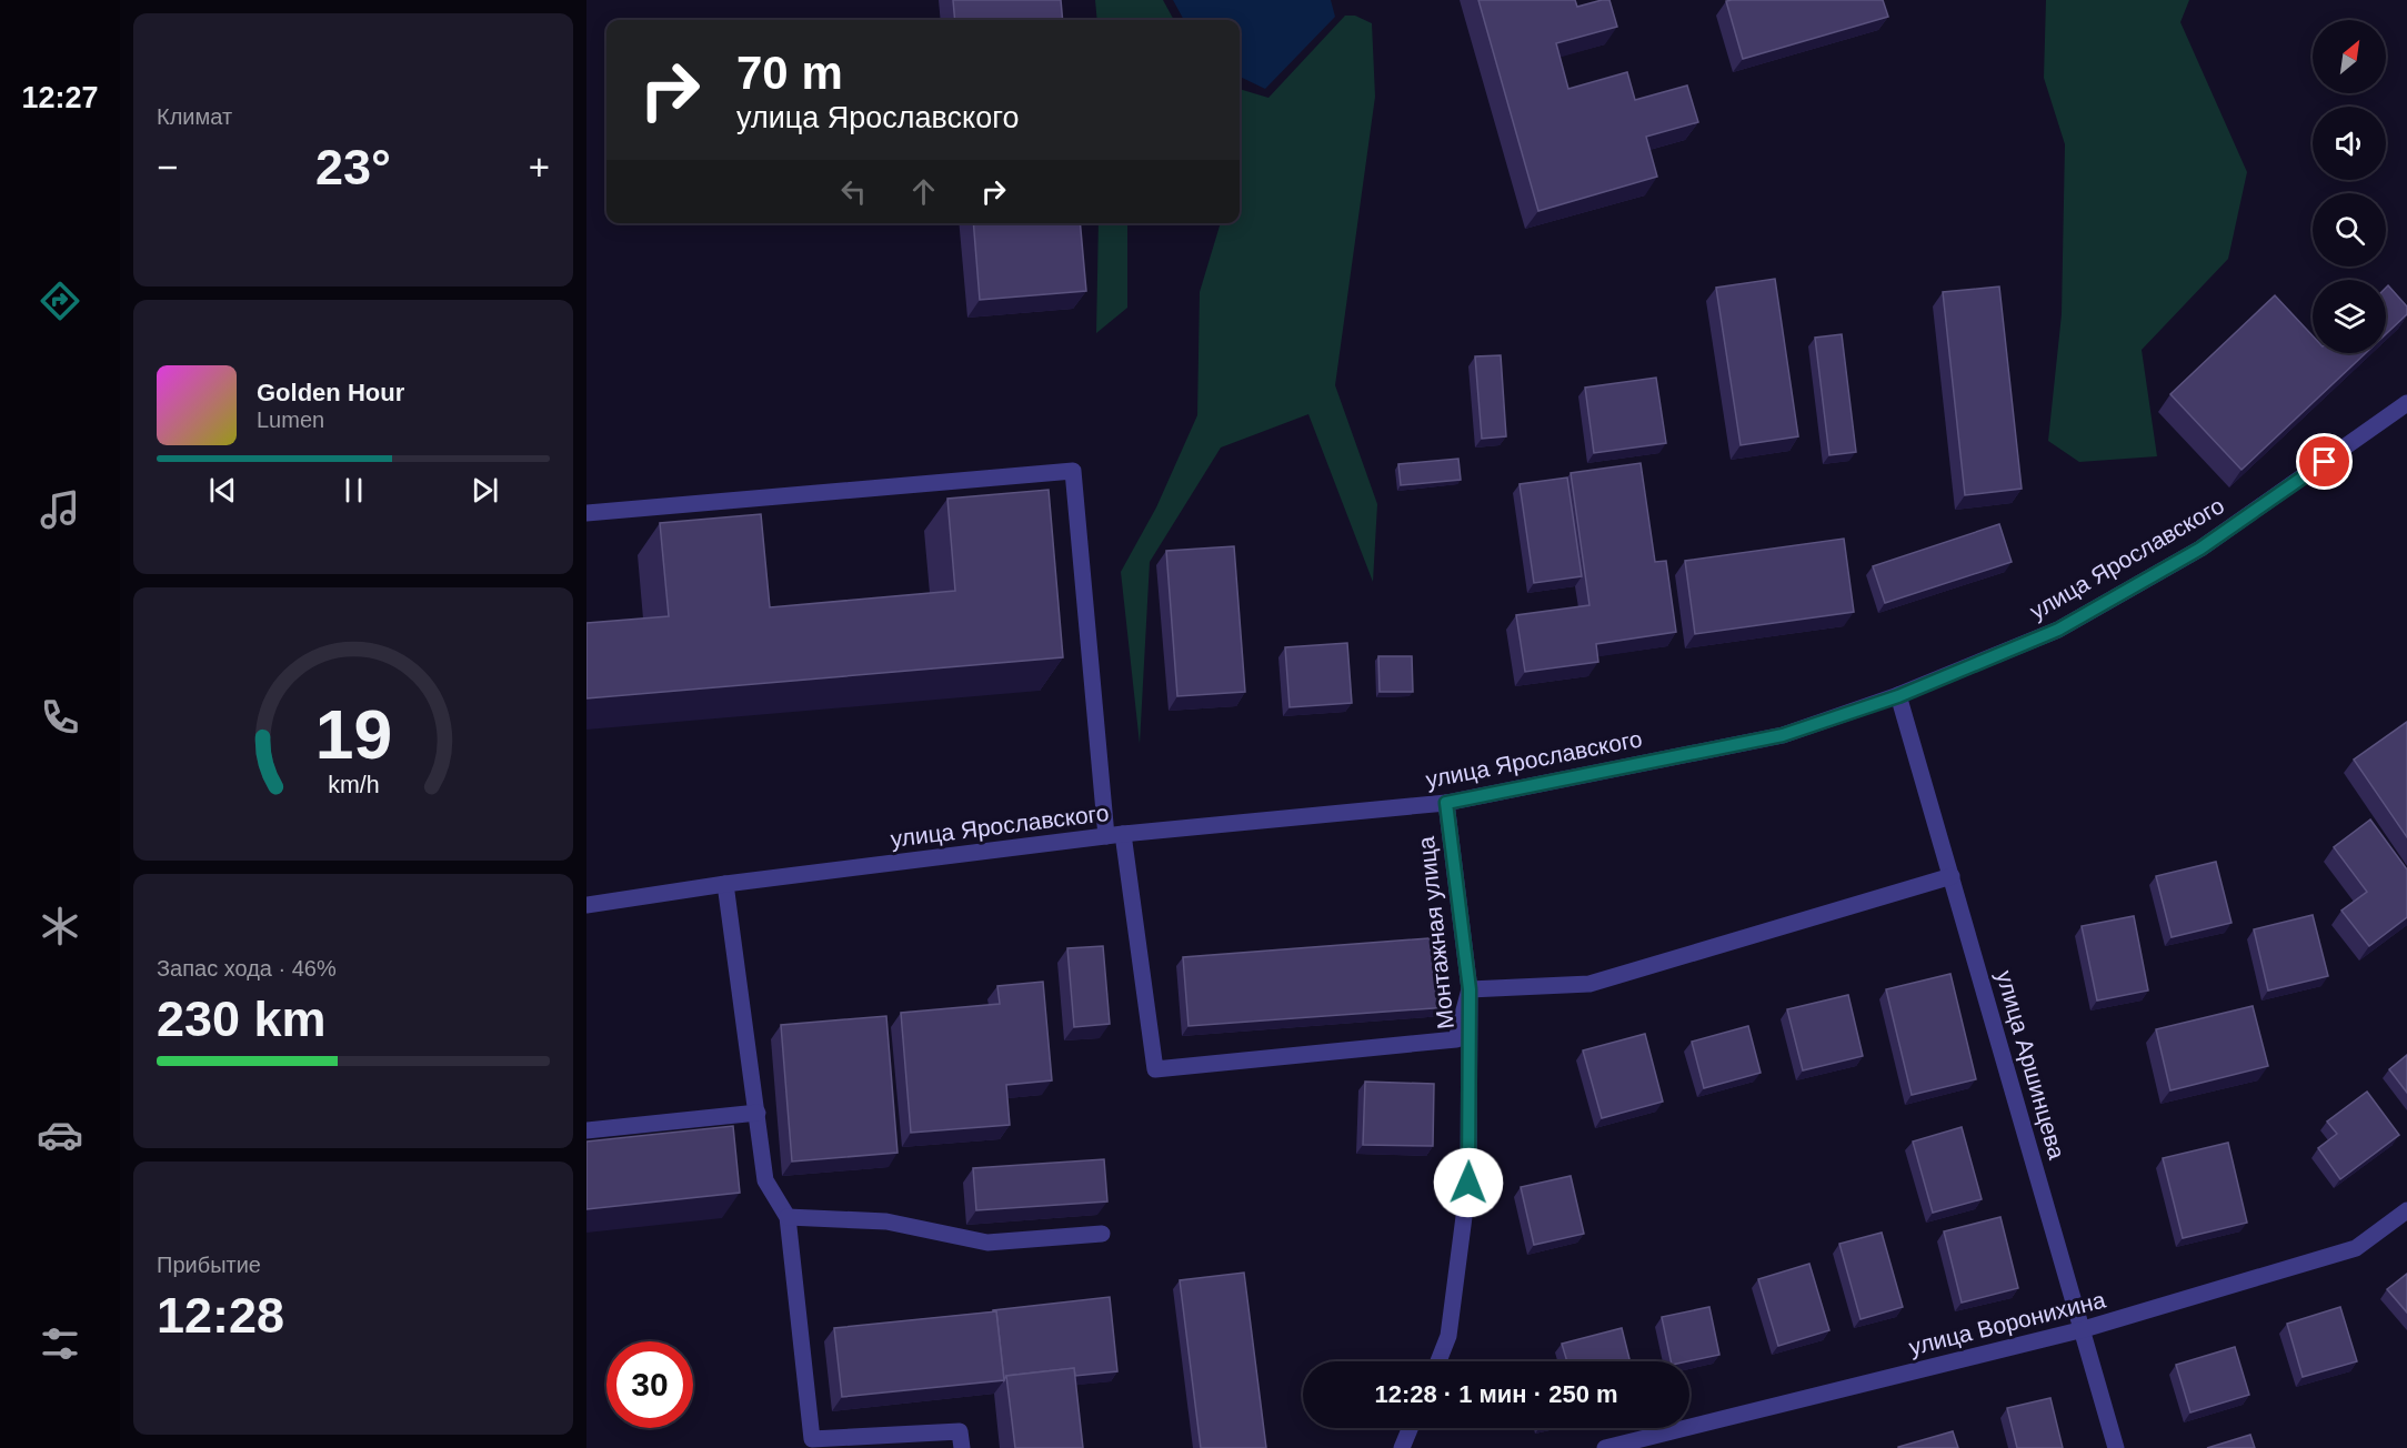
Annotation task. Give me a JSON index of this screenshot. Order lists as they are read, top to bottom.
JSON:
{
  "streets": {
    "street": [
      "улица Ярославского",
      "Монтажная улица",
      "улица Аршинцева",
      "улица Воронихина"
    ]
  },
  "crossings": [
    ["улица Ярославского", "Монтажная улица"],
    ["улица Ярославского", "улица Аршинцева"],
    ["улица Аршинцева", "улица Воронихина"]
  ],
  "north": "top right",
  "page": {
    "tabs": "12:27",
    "tile": [
      "Климат",
      ["Запас хода · 46%", "230 km"],
      ["Прибытие", "12:28"]
    ],
    "turn": ["70 m", "улица Ярославского"],
    "heat": ["−", "23°", "+"],
    "song": ["Golden Hour", "Lumen"],
    "limit": "30",
    "trip": "12:28 · 1 мин · 250 m",
    "gauge": ["19", "km/h"]
  }
}
